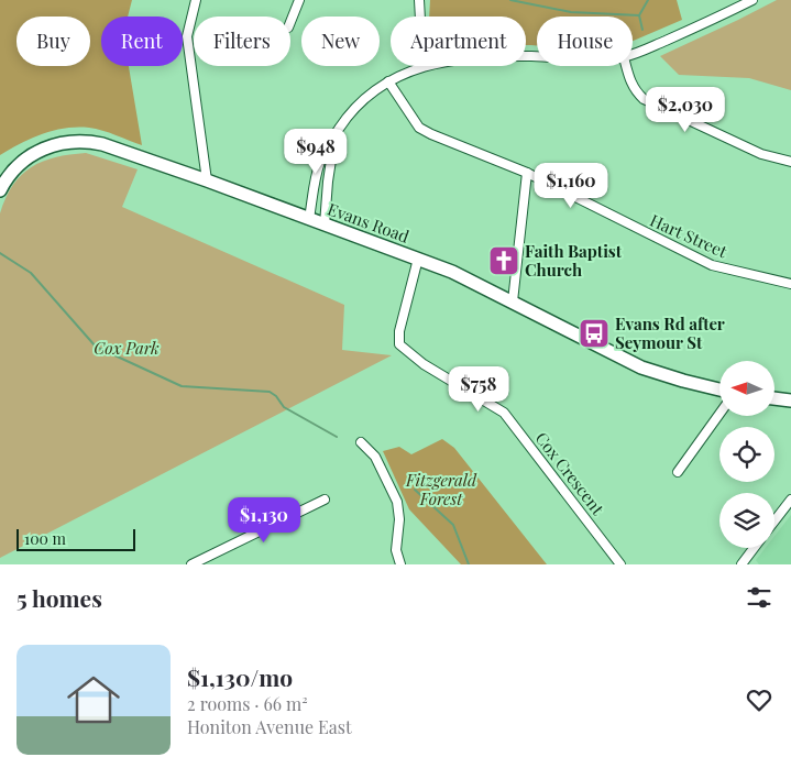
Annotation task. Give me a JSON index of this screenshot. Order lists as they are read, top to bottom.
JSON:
{
  "streets": {
    "street": ["Evans Road", "Hart Street", "Cox Crescent"]
  },
  "crossings": [
    ["Evans Road", "Cox Crescent"]
  ],
  "parks": ["Cox Park", "Fitzgerald Forest"],
  "places": {
    "church": ["Faith Baptist Church"],
    "bus stop": ["Evans Rd after Seymour St"]
  },
  "scale_bar": "100 m",
  "north": "left",
  "page": {
    "chip": [
      "Buy",
      "Rent",
      "Filters",
      "New",
      "Apartment",
      "House"
    ],
    "price": [
      "$2,030",
      "$948",
      "$1,160",
      "$758",
      "$1,130"
    ],
    "scale": "100 m",
    "heading": "5 homes",
    "list": [
      {
        "name": "$1,130/mo",
        "note": "2 rooms · 66 m² · Honiton Avenue East"
      }
    ]
  }
}
